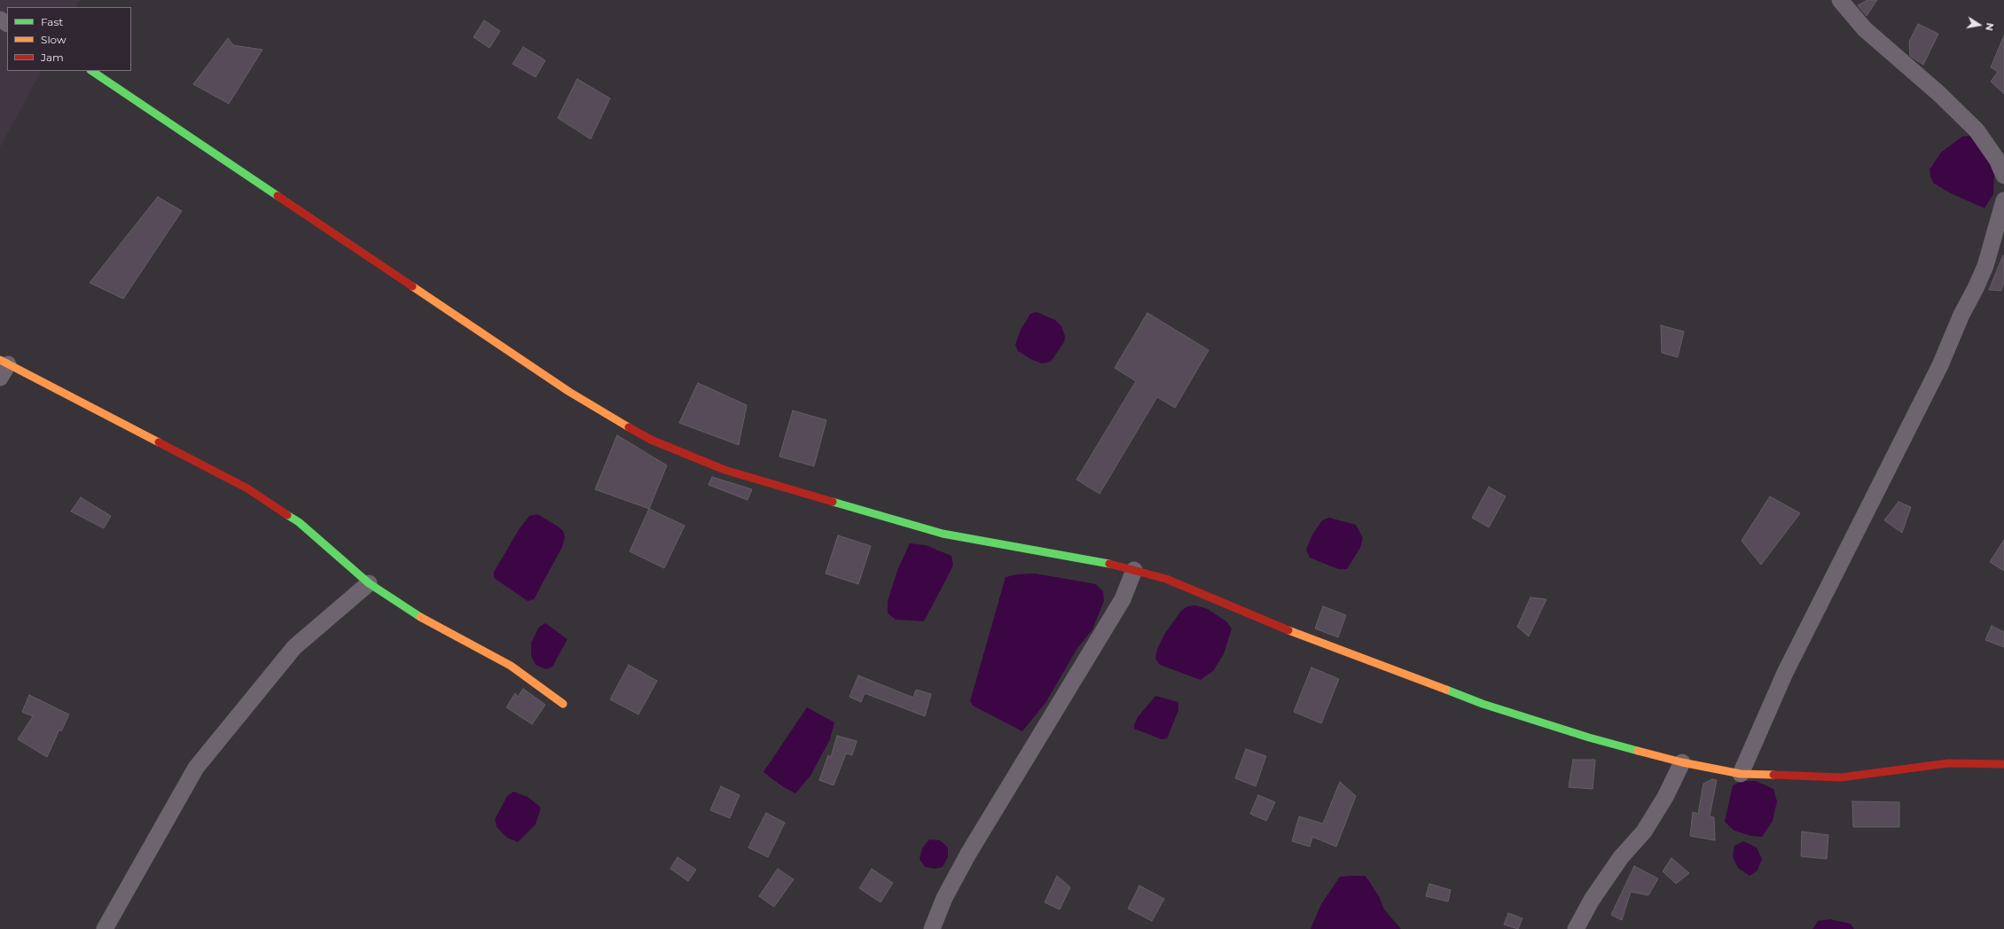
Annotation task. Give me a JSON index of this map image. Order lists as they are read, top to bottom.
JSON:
{
  "legend": ["Fast", "Slow", "Jam"],
  "north": "right"
}
